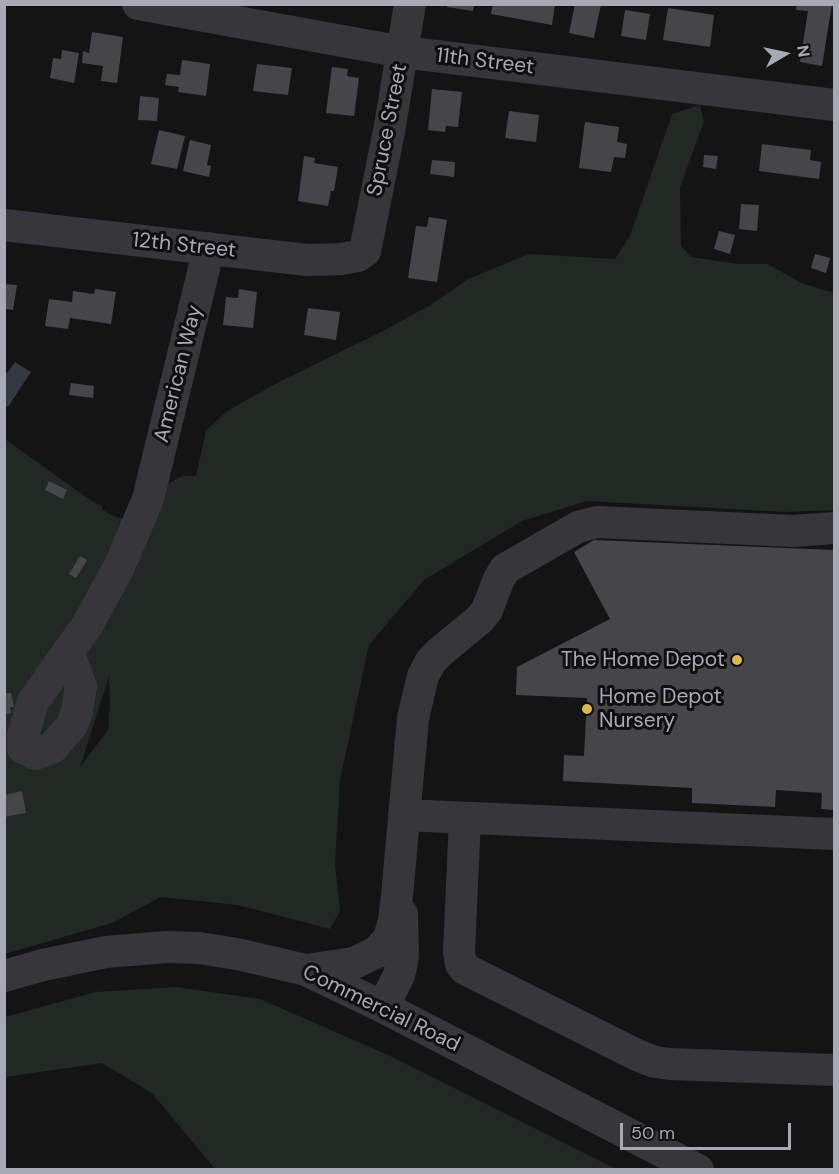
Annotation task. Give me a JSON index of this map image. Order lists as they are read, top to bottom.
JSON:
{
  "streets": {
    "street": [
      "11th Street",
      "Spruce Street",
      "12th Street",
      "American Way",
      "Commercial Road"
    ]
  },
  "crossings": [
    ["11th Street", "Spruce Street"],
    ["Spruce Street", "12th Street"],
    ["12th Street", "American Way"]
  ],
  "places": ["The Home Depot", "Home Depot Nursery"],
  "scale_bar": "50 m",
  "north": "right"
}
